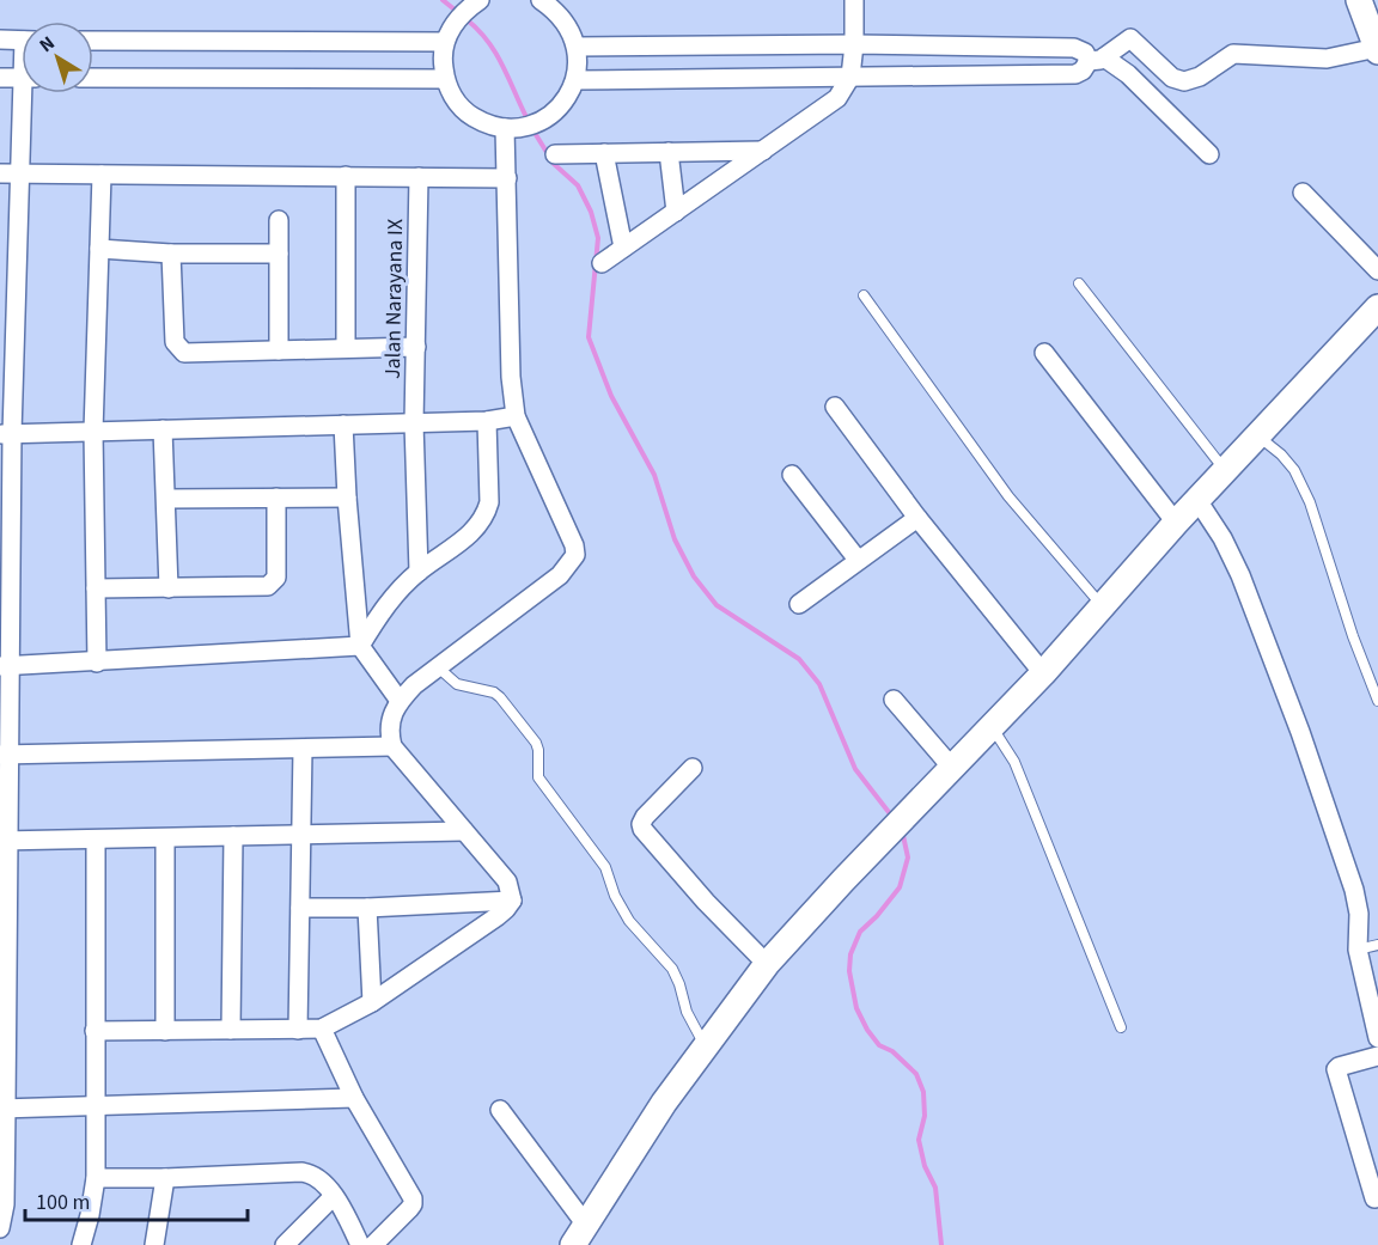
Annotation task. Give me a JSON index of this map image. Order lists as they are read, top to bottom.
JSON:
{
  "streets": {
    "street": ["Jalan Narayana IX"]
  },
  "scale_bar": "100 m",
  "north": "top left"
}
